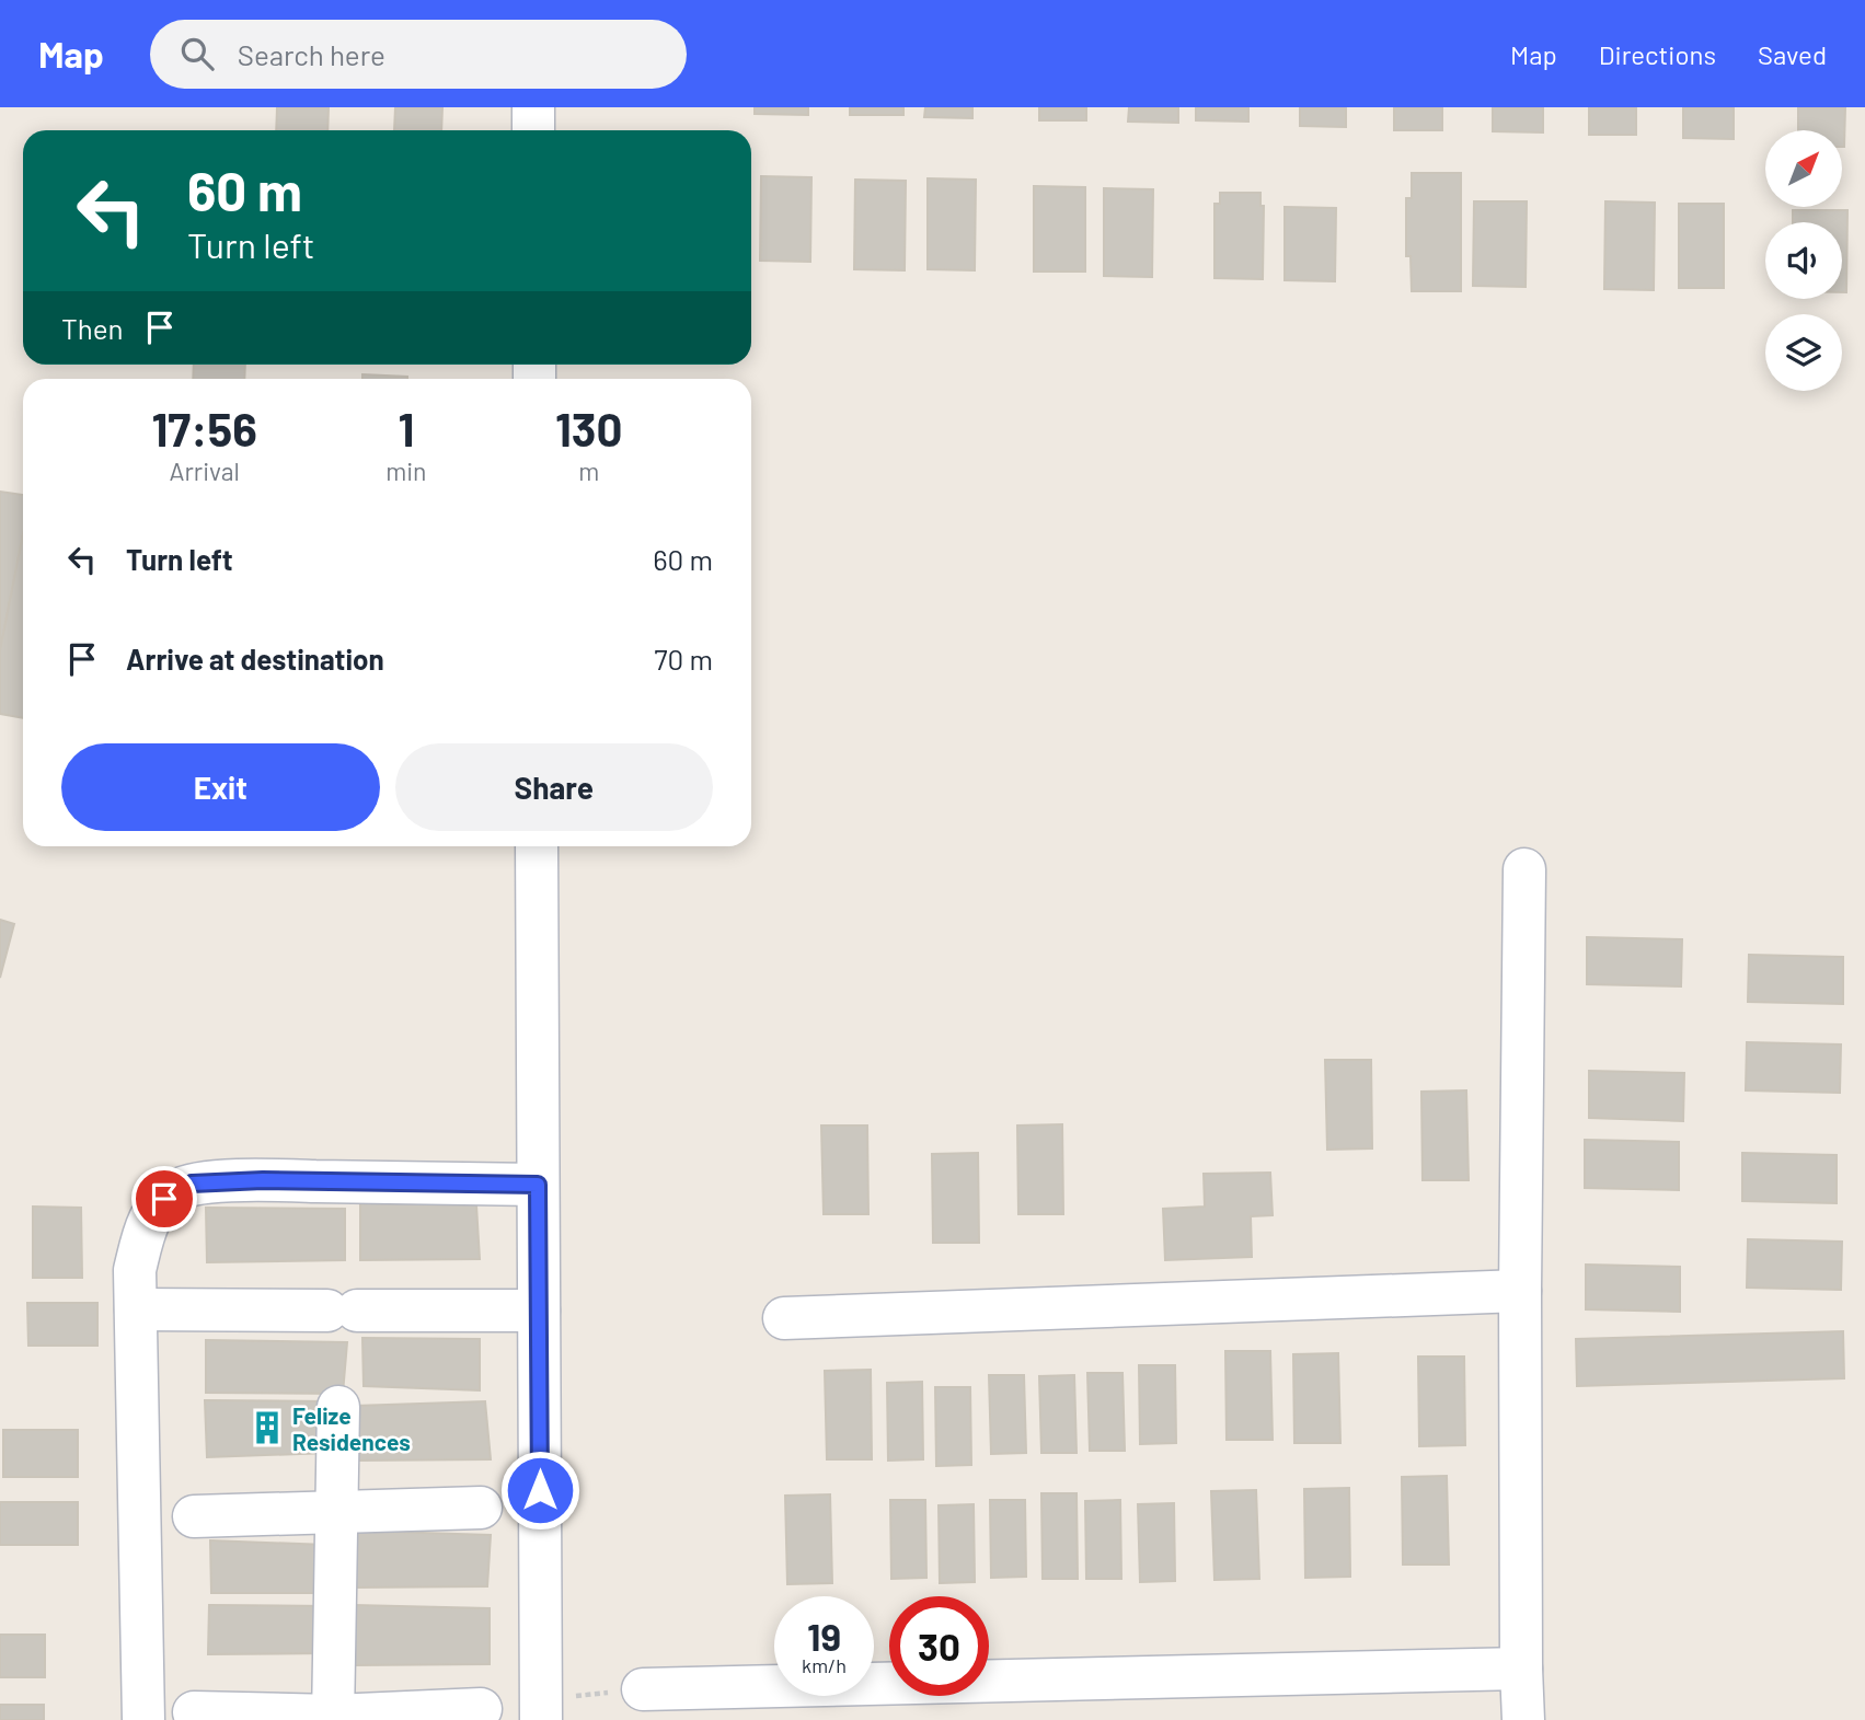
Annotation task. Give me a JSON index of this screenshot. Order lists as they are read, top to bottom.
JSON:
{
  "places": {
    "building": ["Felize Residences"]
  },
  "north": "top right",
  "page": {
    "header": "Map",
    "search": "Search here",
    "nav": ["Map", "Directions", "Saved"],
    "turn": ["60 m", "Turn left"],
    "then": "Then",
    "eta": [
      "17:56",
      "Arrival",
      "1",
      "min",
      "130",
      "m"
    ],
    "list": [
      {
        "name": "Turn left",
        "value": "60 m"
      },
      {
        "name": "Arrive at destination",
        "value": "70 m"
      }
    ],
    "buttons": ["Exit", "Share"],
    "speed": "19 km/h",
    "limit": "30"
  }
}
